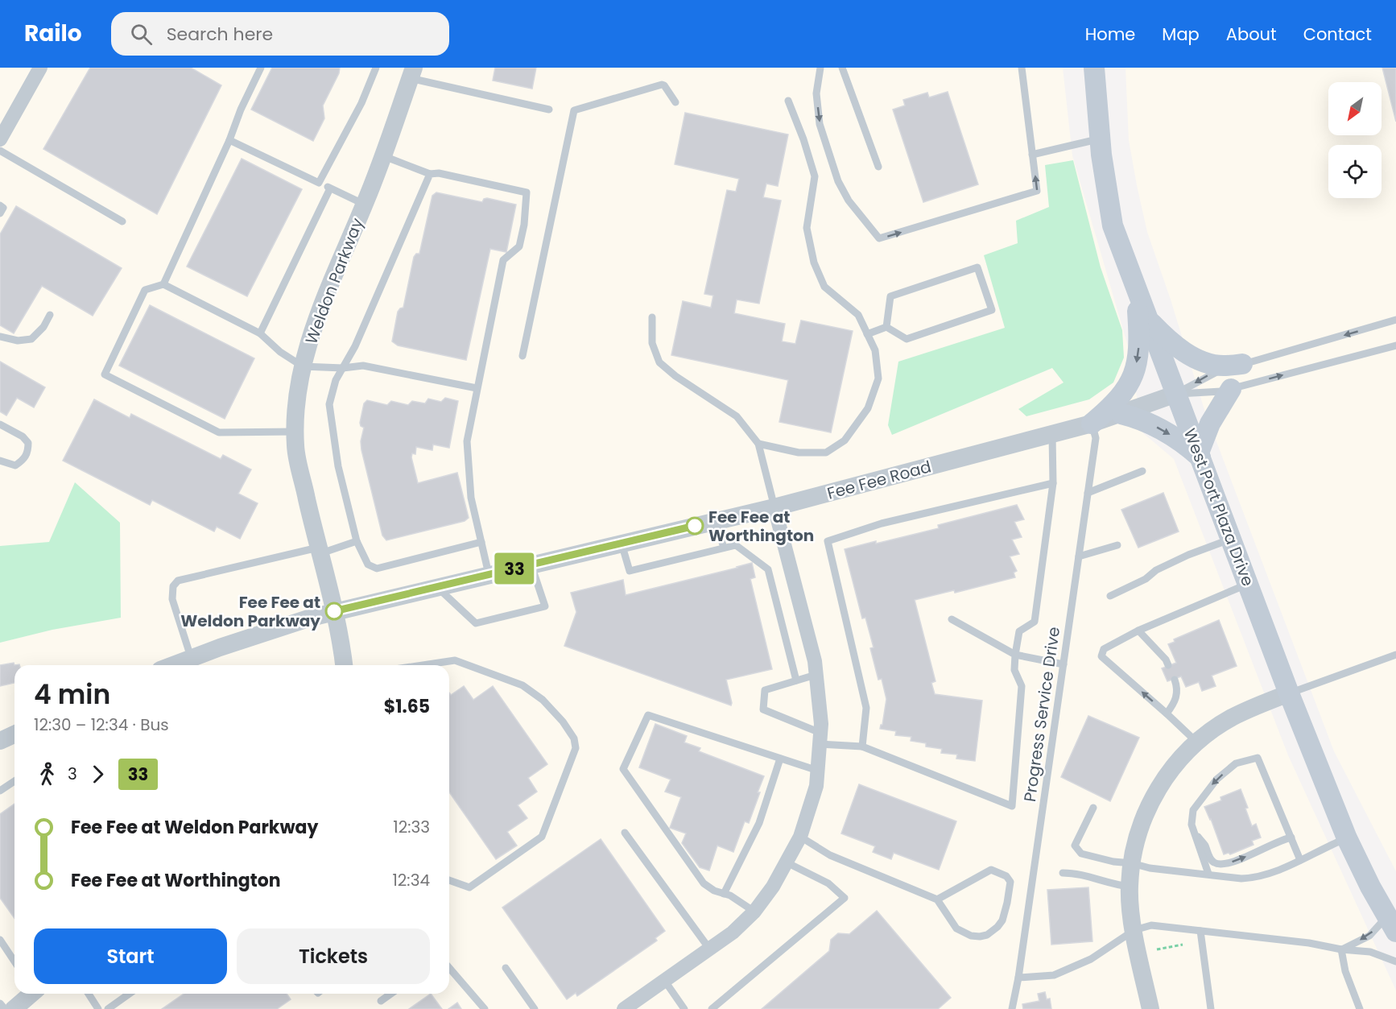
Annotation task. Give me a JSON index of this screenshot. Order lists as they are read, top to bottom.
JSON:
{
  "streets": {
    "main road": ["West Port Plaza Drive"],
    "street": ["Weldon Parkway", "Fee Fee Road"],
    "lane": ["Progress Service Drive"]
  },
  "crossings": [
    ["Weldon Parkway", "Fee Fee Road"],
    ["Fee Fee Road", "West Port Plaza Drive"],
    ["Fee Fee Road", "Progress Service Drive"]
  ],
  "places": ["Fee Fee at Worthington", "Fee Fee at Weldon Parkway"],
  "lines": ["bus line 33"],
  "north": "bottom left",
  "page": {
    "header": "Railo",
    "search": "Search here",
    "nav": [
      "Home",
      "Map",
      "About",
      "Contact"
    ],
    "on_map": "33",
    "heading": ["4 min", "12:30 – 12:34 · Bus", "$1.65"],
    "legs": ["3", "33"],
    "list": [
      {
        "name": "Fee Fee at Weldon Parkway",
        "value": "12:33"
      },
      {
        "name": "Fee Fee at Worthington",
        "value": "12:34"
      }
    ],
    "buttons": ["Start", "Tickets"]
  }
}
